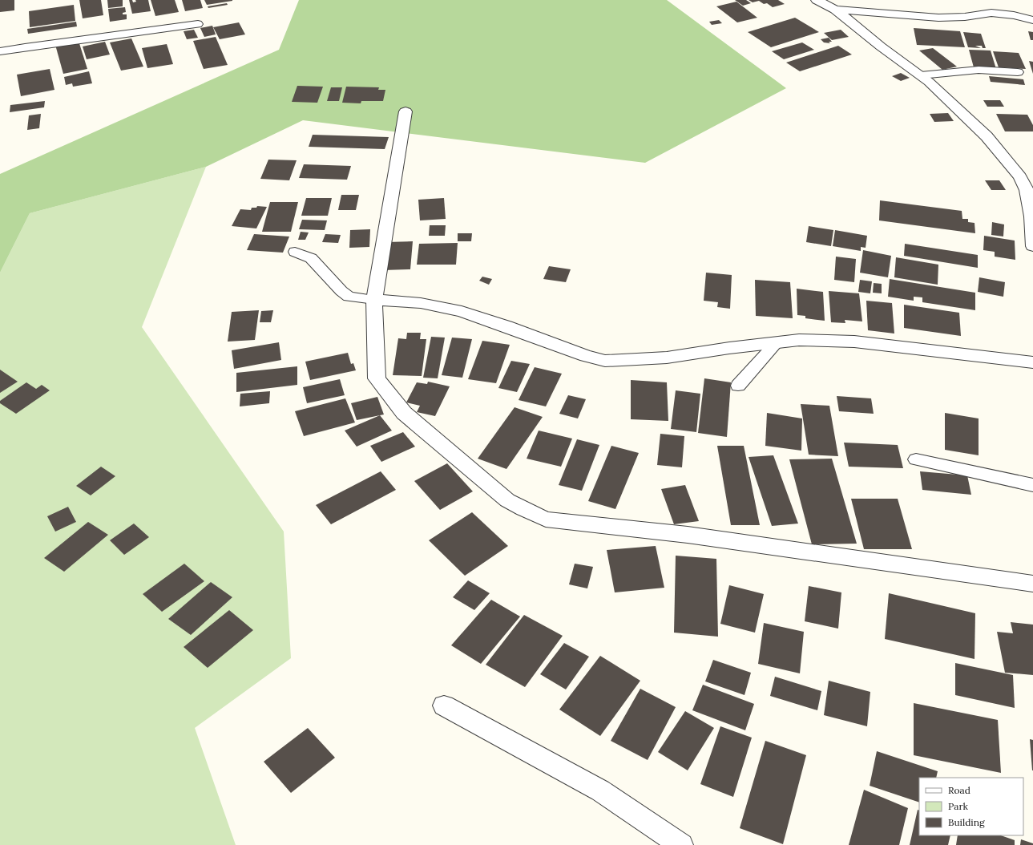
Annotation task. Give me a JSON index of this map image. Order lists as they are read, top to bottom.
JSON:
{
  "legend": ["Road", "Park", "Building"]
}
